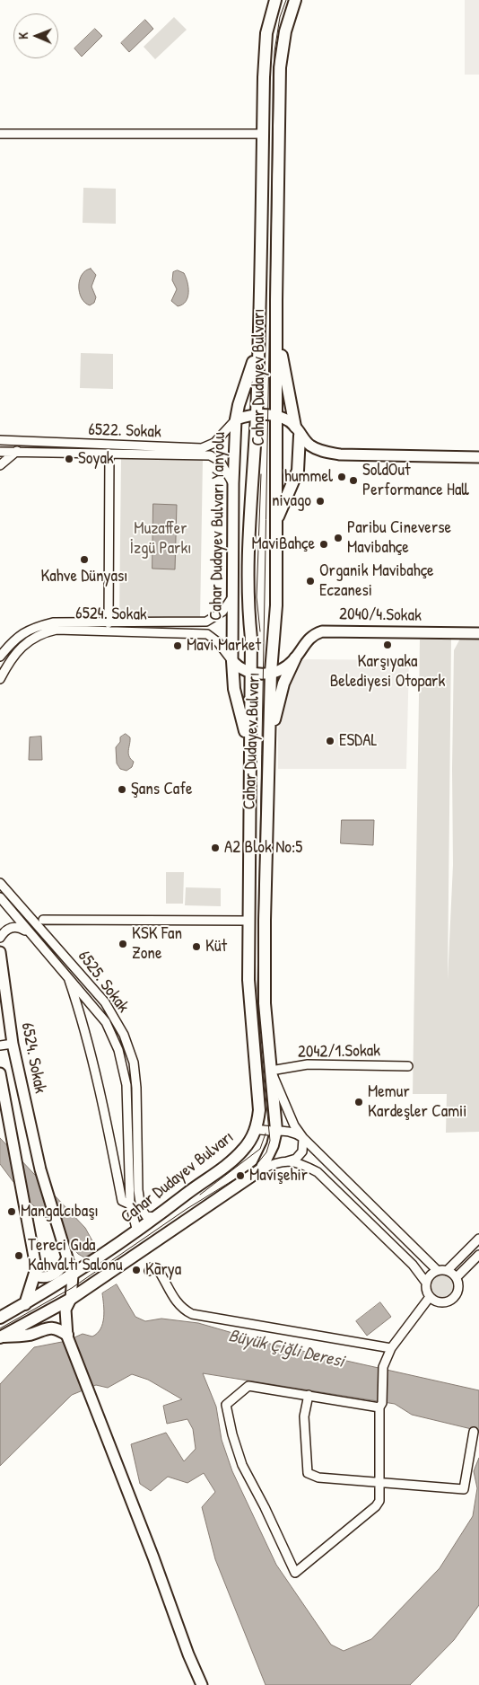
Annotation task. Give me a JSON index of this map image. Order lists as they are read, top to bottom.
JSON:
{
  "streets": {
    "main road": ["Cahar Dudayev Bulvarı"],
    "street": [
      "6522. Sokak",
      "Cahar Dudayev Bulvarı Yanyolu",
      "6524. Sokak",
      "2040/4.Sokak",
      "6525. Sokak",
      "2042/1.Sokak"
    ]
  },
  "crossings": [
    ["Cahar Dudayev Bulvarı", "6524. Sokak"],
    ["Cahar Dudayev Bulvarı", "6525. Sokak"],
    ["Cahar Dudayev Bulvarı", "2042/1.Sokak"],
    ["6522. Sokak", "Cahar Dudayev Bulvarı Yanyolu"],
    ["Cahar Dudayev Bulvarı Yanyolu", "6524. Sokak"]
  ],
  "water": ["Büyük Çiğli Deresi"],
  "parks": ["Muzaffer İzgü Parkı"],
  "places": [
    "Soyak",
    "hummel",
    "SoldOut Performance Hall",
    "nivago",
    "Paribu Cineverse Mavibahçe",
    "MaviBahçe",
    "Kahve Dünyası",
    "Organik Mavibahçe Eczanesi",
    "Karşıyaka Belediyesi Otopark",
    "Mavi Market",
    "ESDAL",
    "Şans Cafe",
    "A2 Blok No:5",
    "KSK Fan Zone",
    "Küt",
    "Memur Kardeşler Camii",
    "Mavişehir",
    "Mangalcıbaşı",
    "Tereci Gıda Kahvaltı Salonu",
    "Karya"
  ],
  "north": "left"
}
